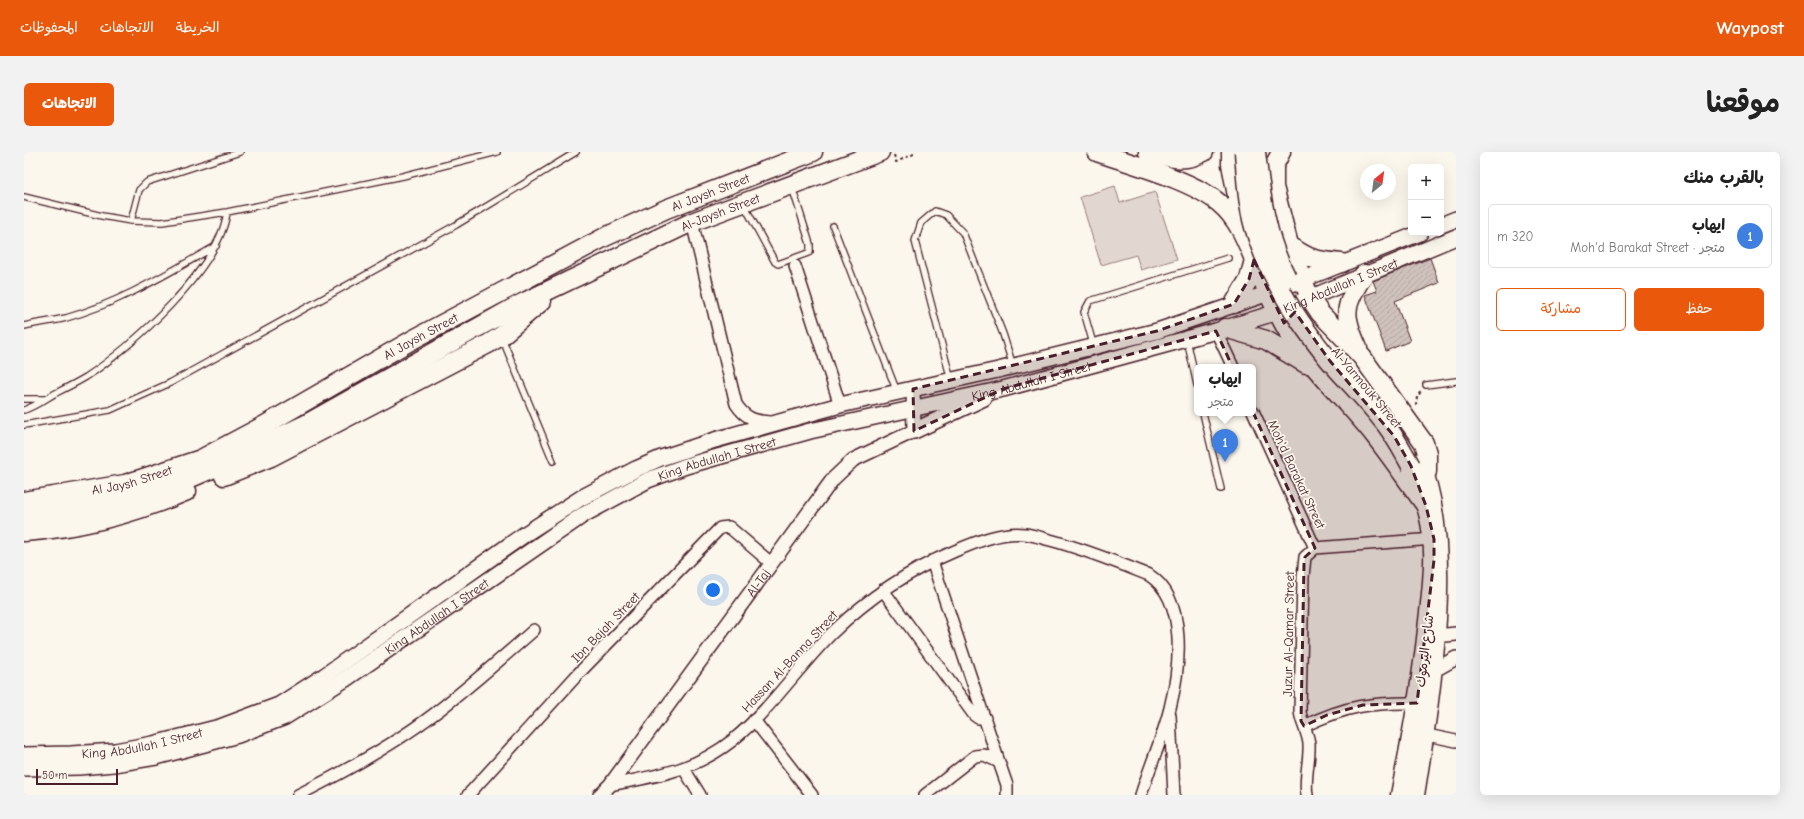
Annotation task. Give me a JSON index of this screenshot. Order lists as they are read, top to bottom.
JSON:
{
  "streets": {
    "highway": [
      "Al Jaysh Street",
      "Al-Jaysh Street",
      "Al-Yarmouk Street",
      "شارع اليرموك"
    ],
    "main road": ["King Abdullah I Street"],
    "street": [
      "Moh'd Barakat Street",
      "Al-Taj",
      "Ibn Bajah Street",
      "Juzur Al-Qamar Street",
      "Hassan Al-Banna Street"
    ]
  },
  "crossings": [
    ["Al Jaysh Street", "Al-Jaysh Street"],
    ["Al-Yarmouk Street", "شارع اليرموك"],
    ["Moh'd Barakat Street", "Juzur Al-Qamar Street"],
    ["Al-Taj", "Ibn Bajah Street"],
    ["Al-Taj", "Hassan Al-Banna Street"]
  ],
  "scale_bar": "50 m",
  "north": "top right",
  "page": {
    "header": "Waypost",
    "nav": ["الخريطة", "الاتجاهات", "المحفوظات"],
    "title": "موقعنا",
    "buttons": [
      "الاتجاهات",
      ["حفظ", "مشاركة"]
    ],
    "heading": "بالقرب منك",
    "map_buttons": ["+", "−"],
    "list": [
      {
        "mark": "1",
        "name": "ايهاب",
        "note": "متجر · Moh'd Barakat Street",
        "value": "320 m"
      }
    ],
    "popup": ["ايهاب", "متجر"],
    "pins": "1",
    "scale": "50 m"
  }
}
